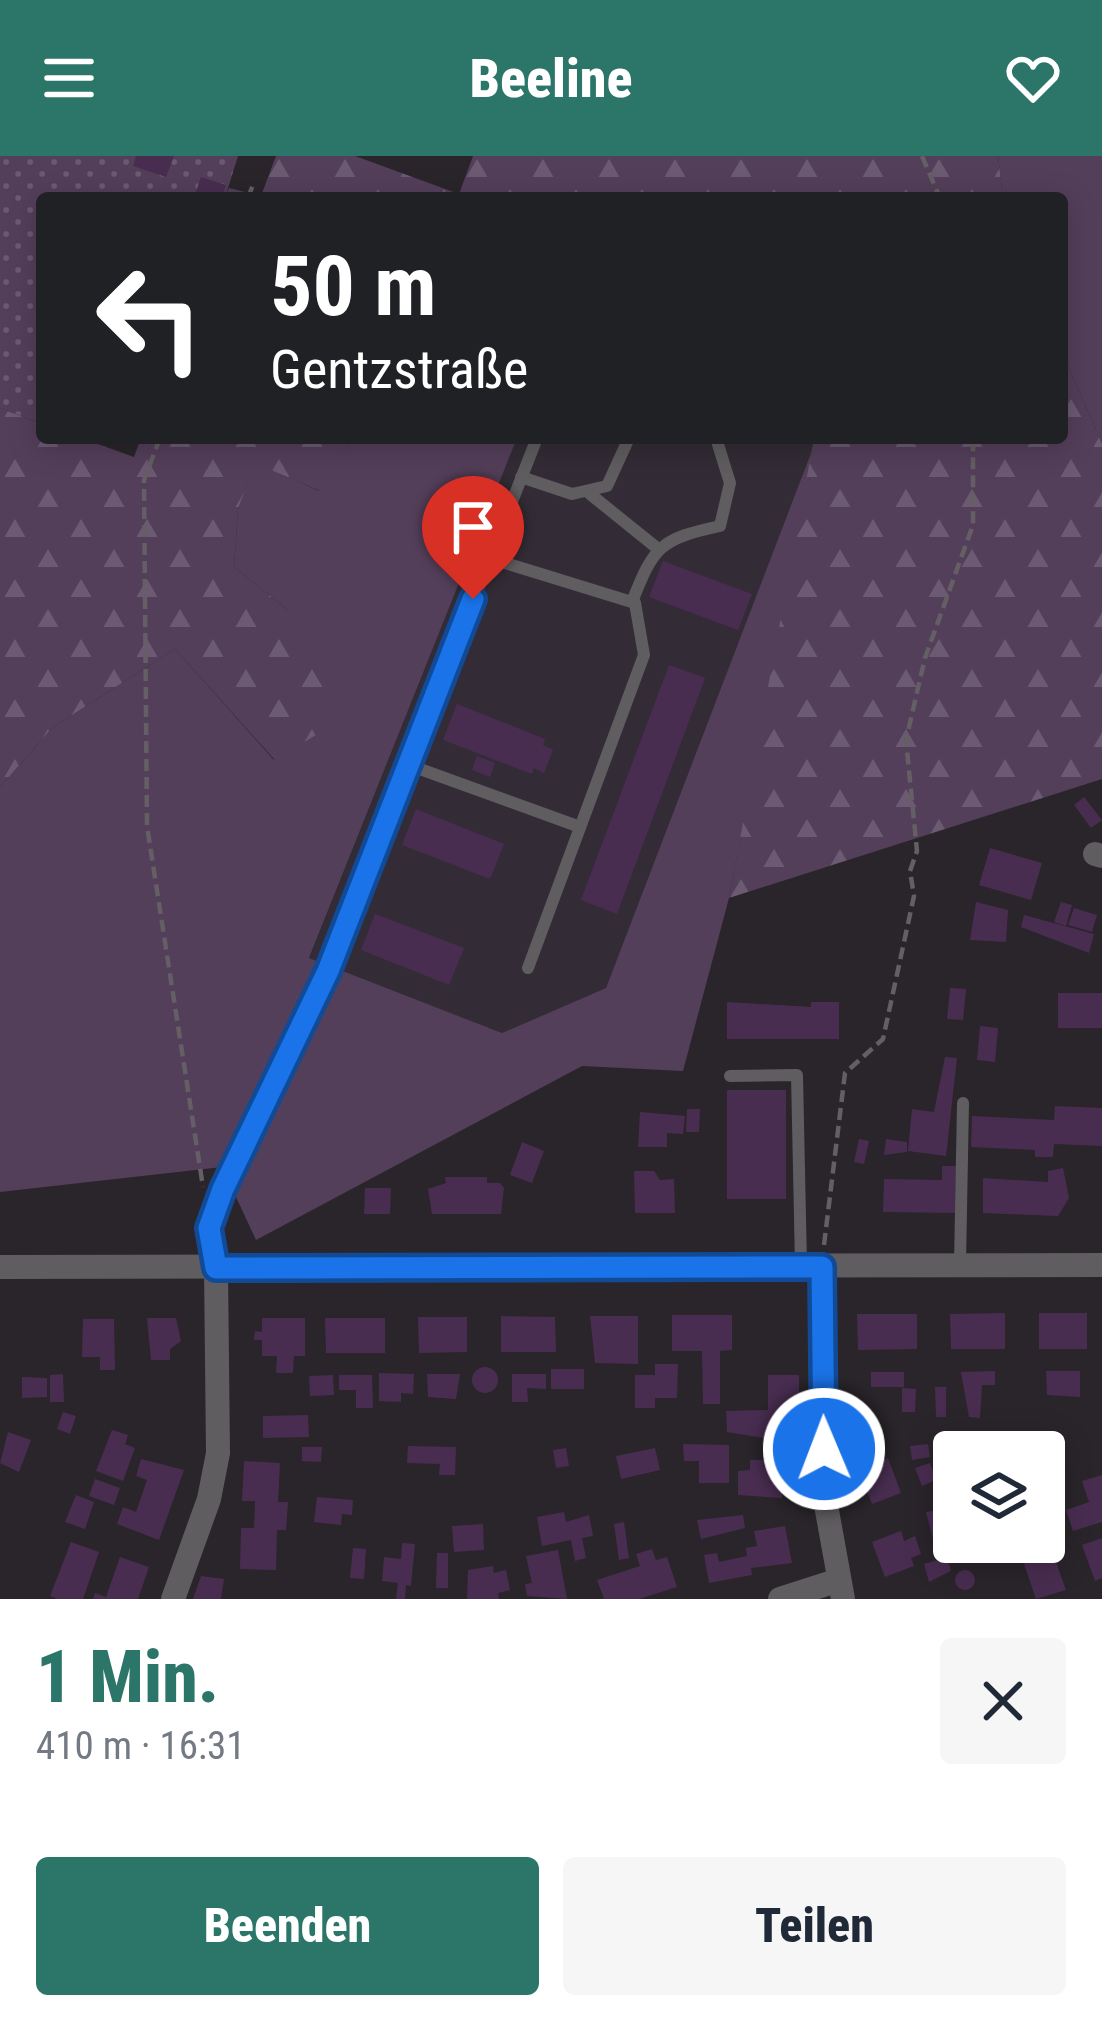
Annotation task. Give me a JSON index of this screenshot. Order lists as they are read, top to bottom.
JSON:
{
  "page": {
    "header": "Beeline",
    "turn": ["50 m", "Gentzstraße"],
    "heading": ["1 Min.", "410 m · 16:31"],
    "buttons": ["Beenden", "Teilen"]
  }
}
